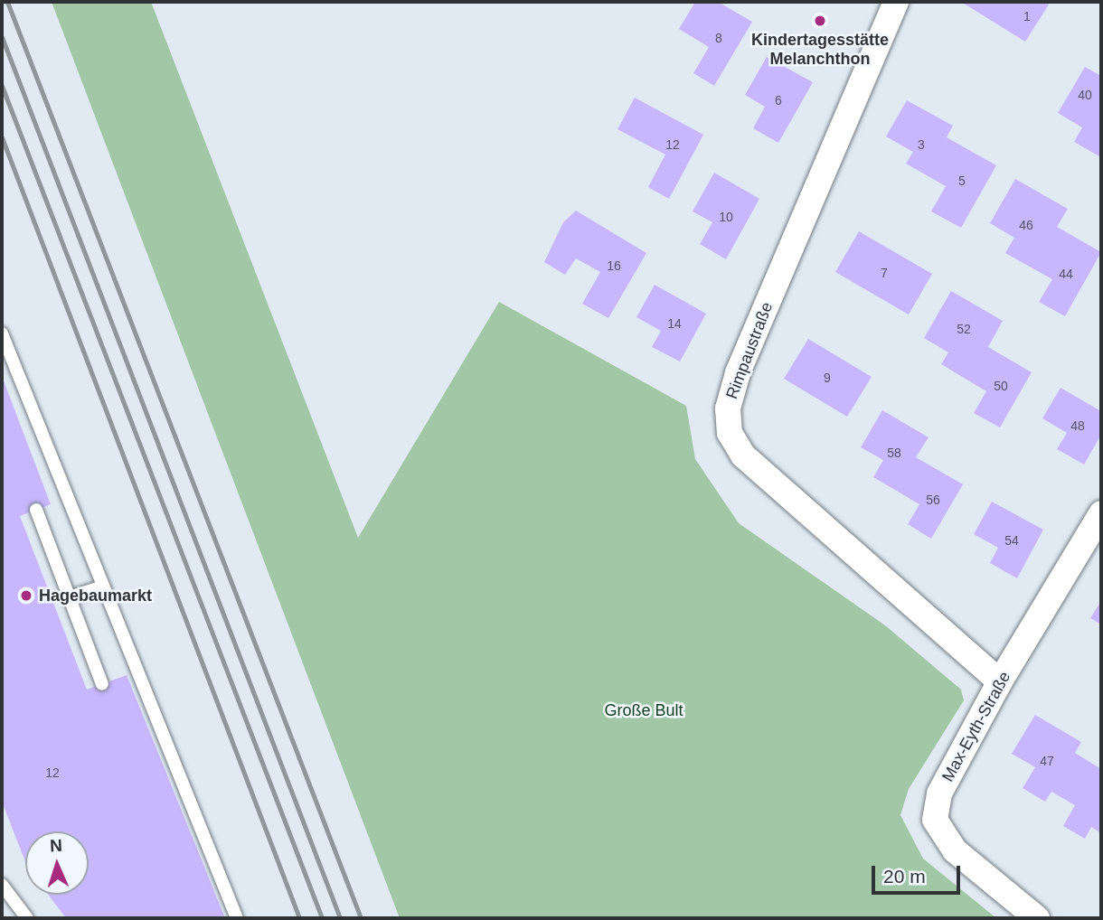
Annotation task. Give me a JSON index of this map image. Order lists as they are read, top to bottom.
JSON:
{
  "streets": {
    "street": ["Rimpaustraße", "Max-Eyth-Straße"]
  },
  "crossings": [
    ["Rimpaustraße", "Max-Eyth-Straße"]
  ],
  "parks": ["Große Bult"],
  "places": ["Kindertagesstätte Melanchthon", "Hagebaumarkt"],
  "house_numbers": [
    "1",
    "8",
    "40",
    "6",
    "12",
    "3",
    "5",
    "10",
    "46",
    "16",
    "7",
    "44",
    "14",
    "52",
    "9",
    "50",
    "48",
    "58",
    "56",
    "54",
    "47",
    "12"
  ],
  "scale_bar": "20 m",
  "north": "top"
}
